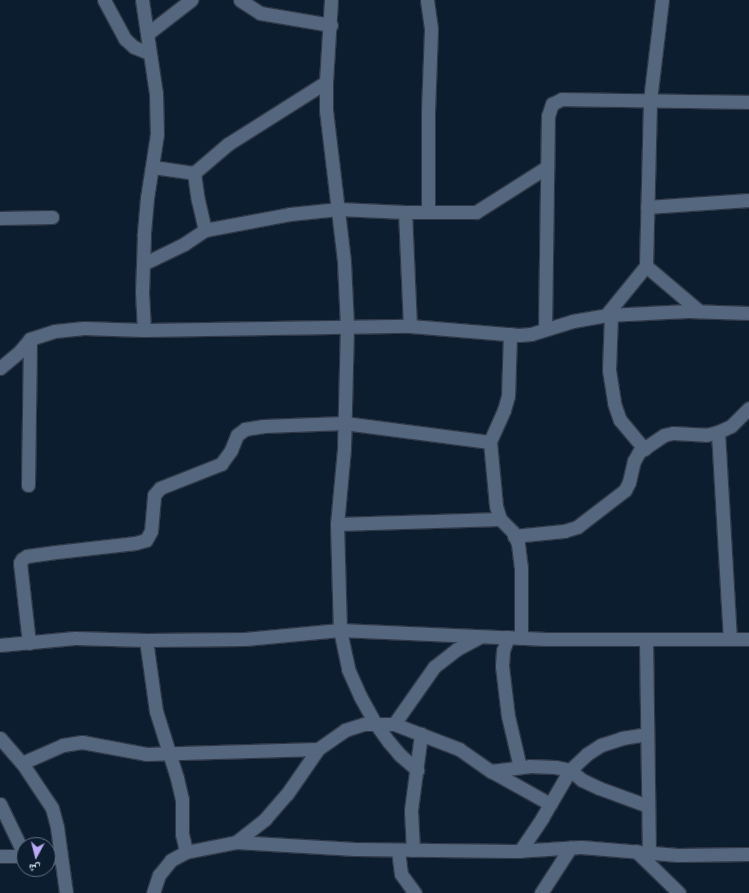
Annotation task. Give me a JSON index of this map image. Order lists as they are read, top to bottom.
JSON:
{
  "north": "bottom"
}
